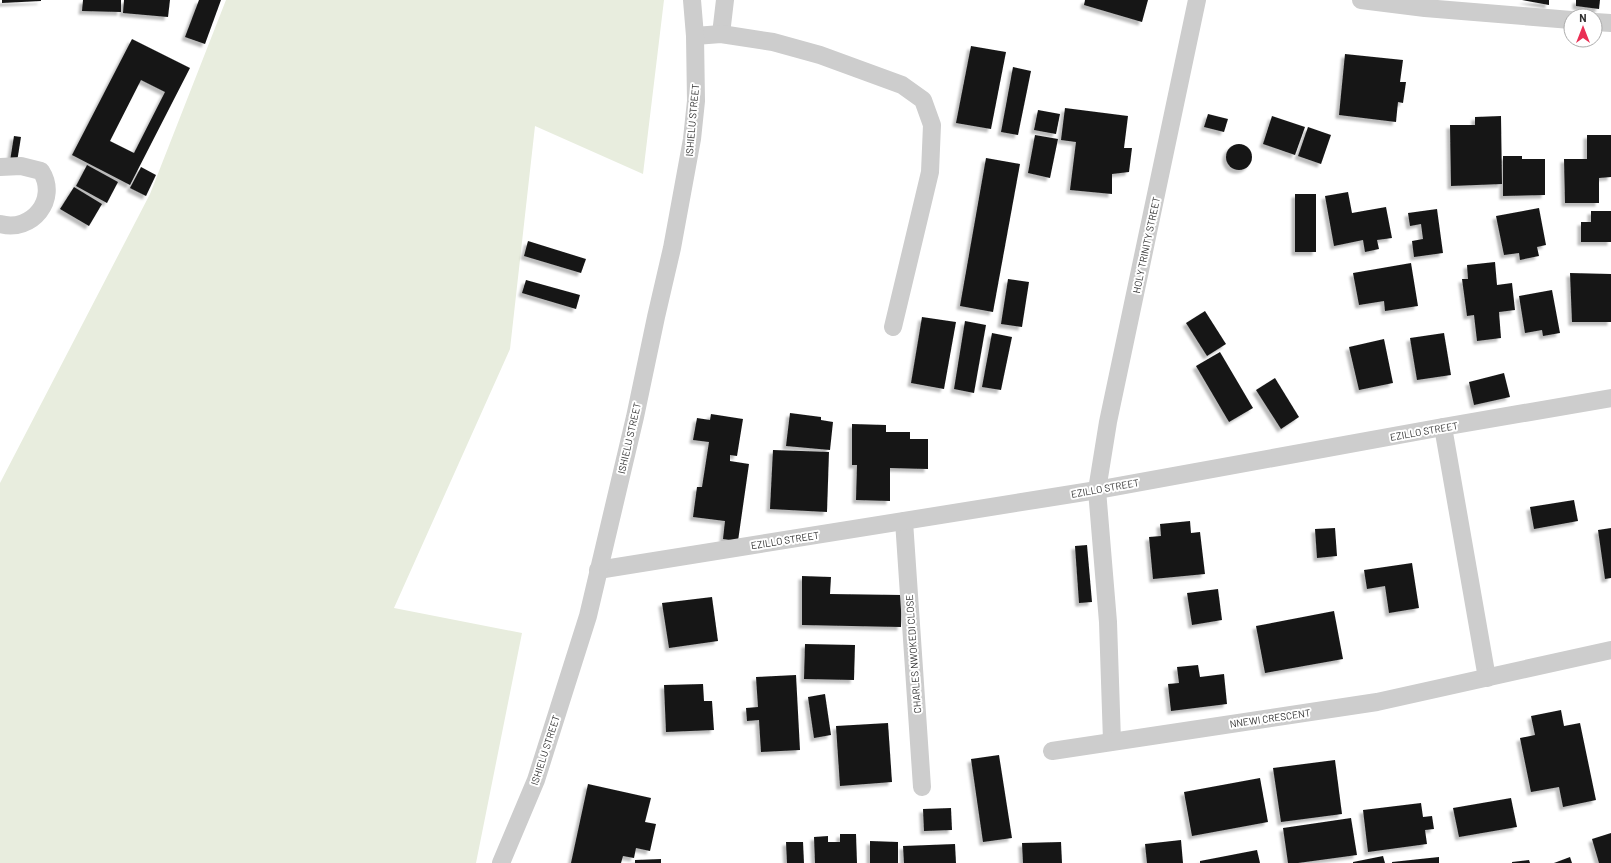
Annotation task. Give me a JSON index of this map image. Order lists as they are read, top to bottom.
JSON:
{
  "streets": {
    "street": [
      "ISHIELU STREET",
      "HOLY TRINITY STREET",
      "EZILLO STREET",
      "CHARLES NWOKEDI CLOSE",
      "NNEWI CRESCENT"
    ]
  },
  "crossings": [
    ["ISHIELU STREET", "EZILLO STREET"],
    ["HOLY TRINITY STREET", "EZILLO STREET"],
    ["HOLY TRINITY STREET", "NNEWI CRESCENT"],
    ["EZILLO STREET", "CHARLES NWOKEDI CLOSE"]
  ],
  "north": "top"
}
